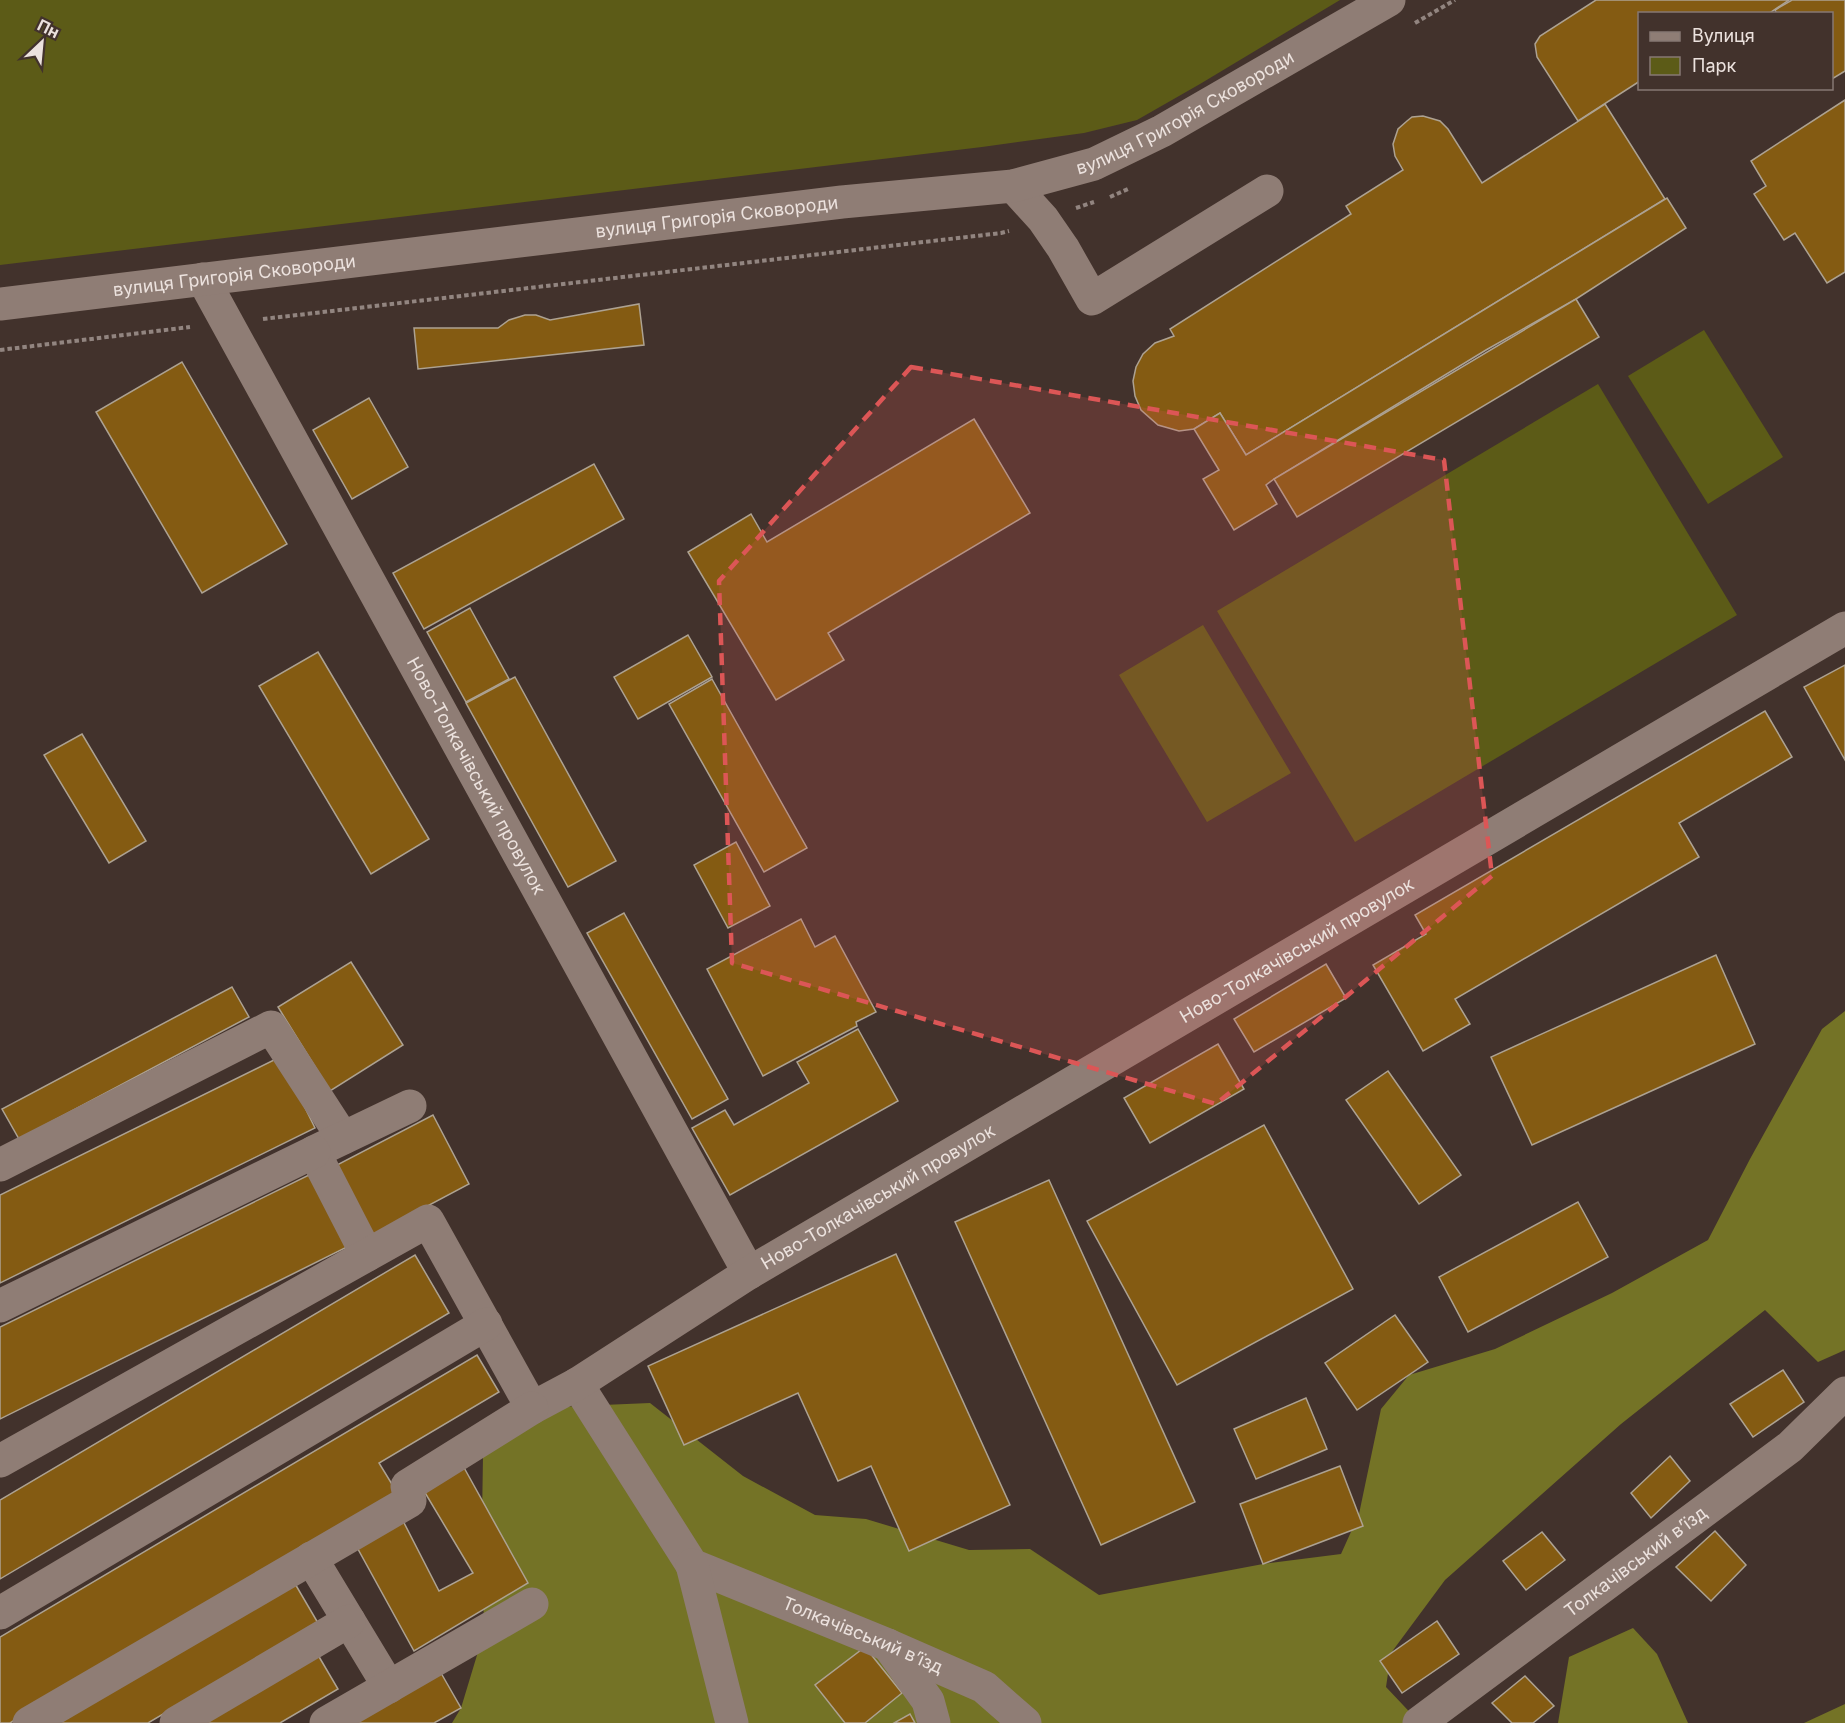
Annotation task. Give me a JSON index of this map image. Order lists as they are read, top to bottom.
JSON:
{
  "streets": {
    "street": ["вулиця Григорія Сковороди", "Ново-Толкачівський провулок", "Толкачівський в’їзд"]
  },
  "crossings": [
    ["вулиця Григорія Сковороди", "Ново-Толкачівський провулок"]
  ],
  "legend": ["Вулиця", "Парк"],
  "north": "top right"
}
